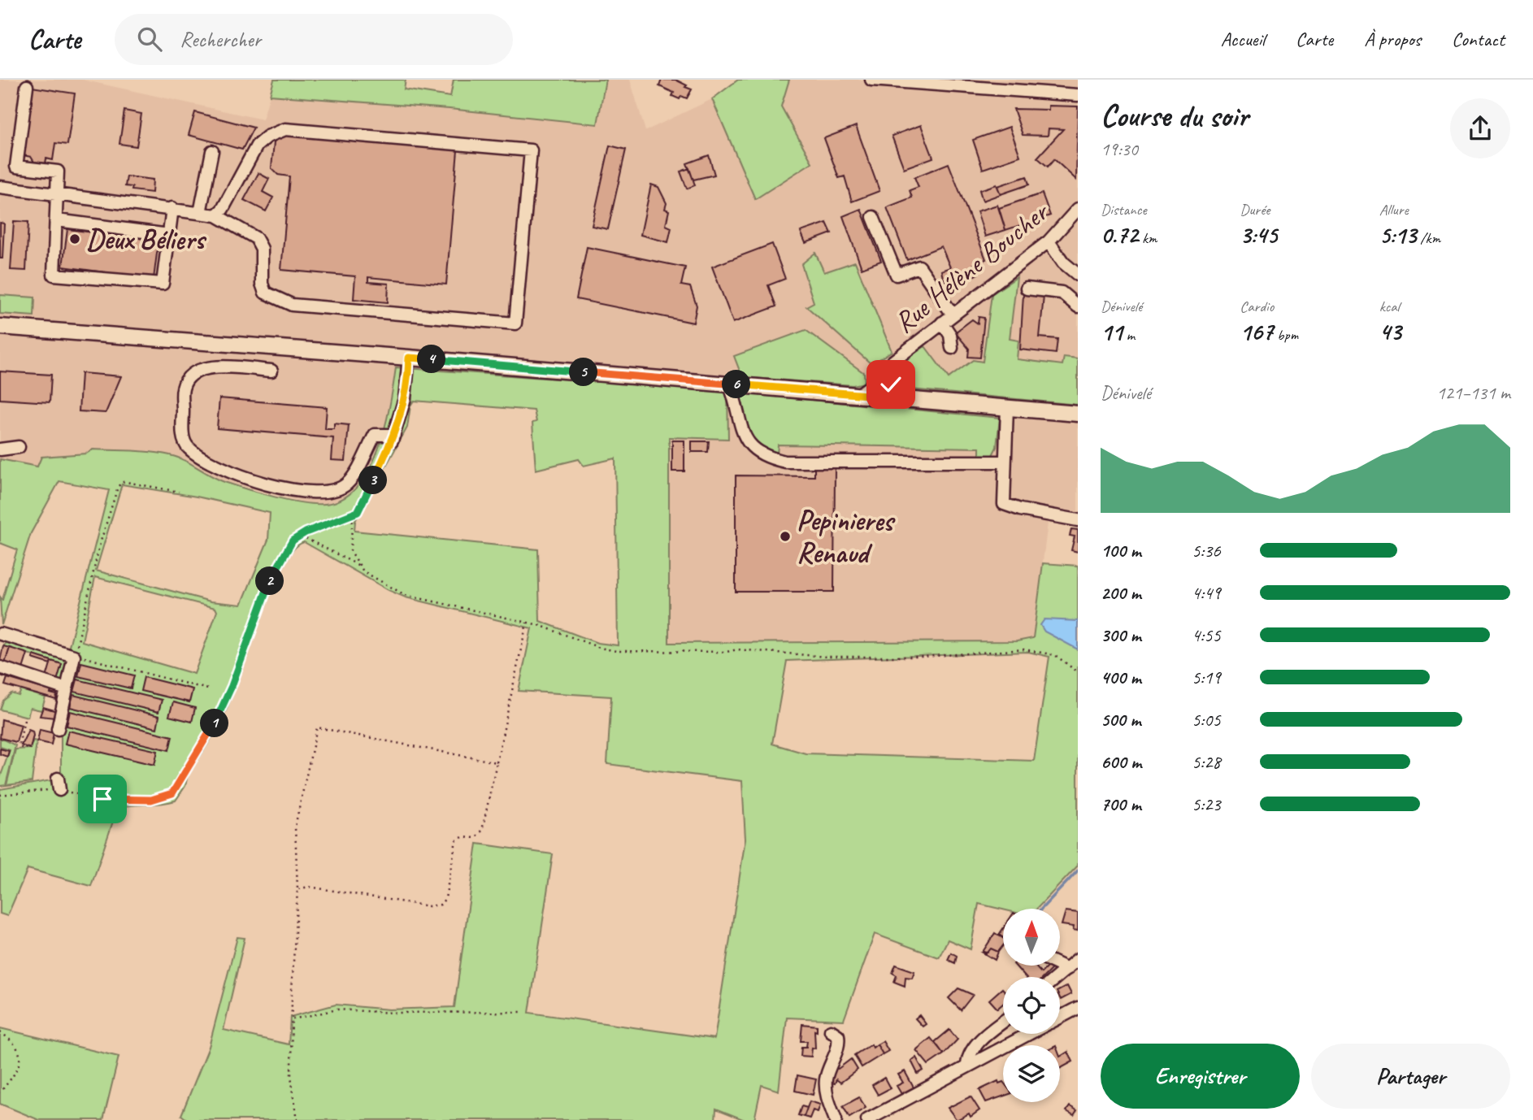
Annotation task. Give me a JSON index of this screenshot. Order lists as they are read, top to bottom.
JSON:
{
  "streets": {
    "street": ["Rue Hélène Boucher"]
  },
  "places": ["Deux Béliers", "Pepinieres Renaud"],
  "north": "top",
  "page": {
    "header": "Carte",
    "search": "Rechercher",
    "nav": [
      "Accueil",
      "Carte",
      "À propos",
      "Contact"
    ],
    "heading": ["Course du soir", "19:30"],
    "stats": [
      ["Distance", "0.72 km"],
      ["Durée", "3:45"],
      ["Allure", "5:13 /km"],
      ["Dénivelé", "11 m"],
      ["Cardio", "167 bpm"],
      ["kcal", "43"]
    ],
    "pins": [
      "4",
      "5",
      "6",
      "3",
      "2",
      "1"
    ],
    "chart": ["Dénivelé", "121–131 m"],
    "list": [
      {
        "name": "100 m",
        "note": "5:36"
      },
      {
        "name": "200 m",
        "note": "4:49"
      },
      {
        "name": "300 m",
        "note": "4:55"
      },
      {
        "name": "400 m",
        "note": "5:19"
      },
      {
        "name": "500 m",
        "note": "5:05"
      },
      {
        "name": "600 m",
        "note": "5:28"
      },
      {
        "name": "700 m",
        "note": "5:23"
      }
    ],
    "buttons": ["Enregistrer", "Partager"]
  }
}
